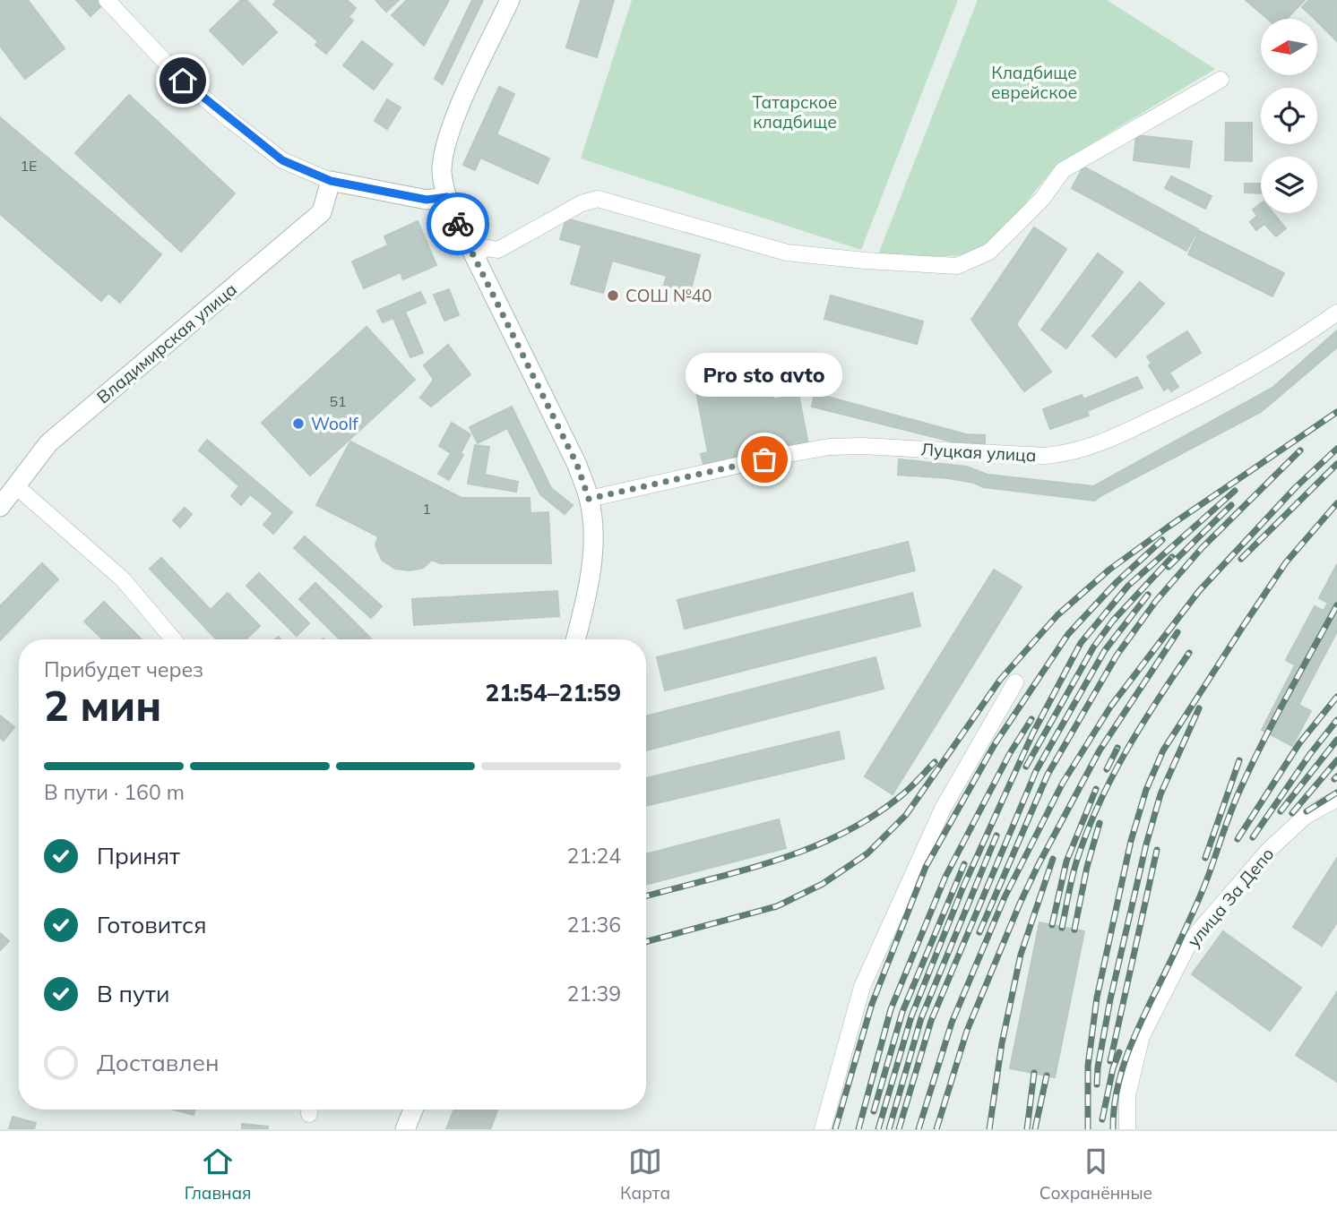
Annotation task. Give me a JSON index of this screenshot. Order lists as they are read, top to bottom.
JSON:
{
  "streets": {
    "main road": ["Владимирская улица"],
    "street": ["Луцкая улица", "улица За Депо"]
  },
  "parks": ["Кладбище еврейское", "Татарское кладбище"],
  "places": ["СОШ №40", "Woolf", "Pro sto avto"],
  "house_numbers": ["1Е", "51", "1"],
  "north": "left",
  "page": {
    "bubble": "Pro sto avto",
    "heading": ["2 мин", "Прибудет через", "21:54–21:59"],
    "bar": "В пути · 160 m",
    "list": [
      ["Принят", "21:24"],
      ["Готовится", "21:36"],
      ["В пути", "21:39"],
      "Доставлен"
    ],
    "tabs": ["Главная", "Карта", "Сохранённые"]
  }
}
